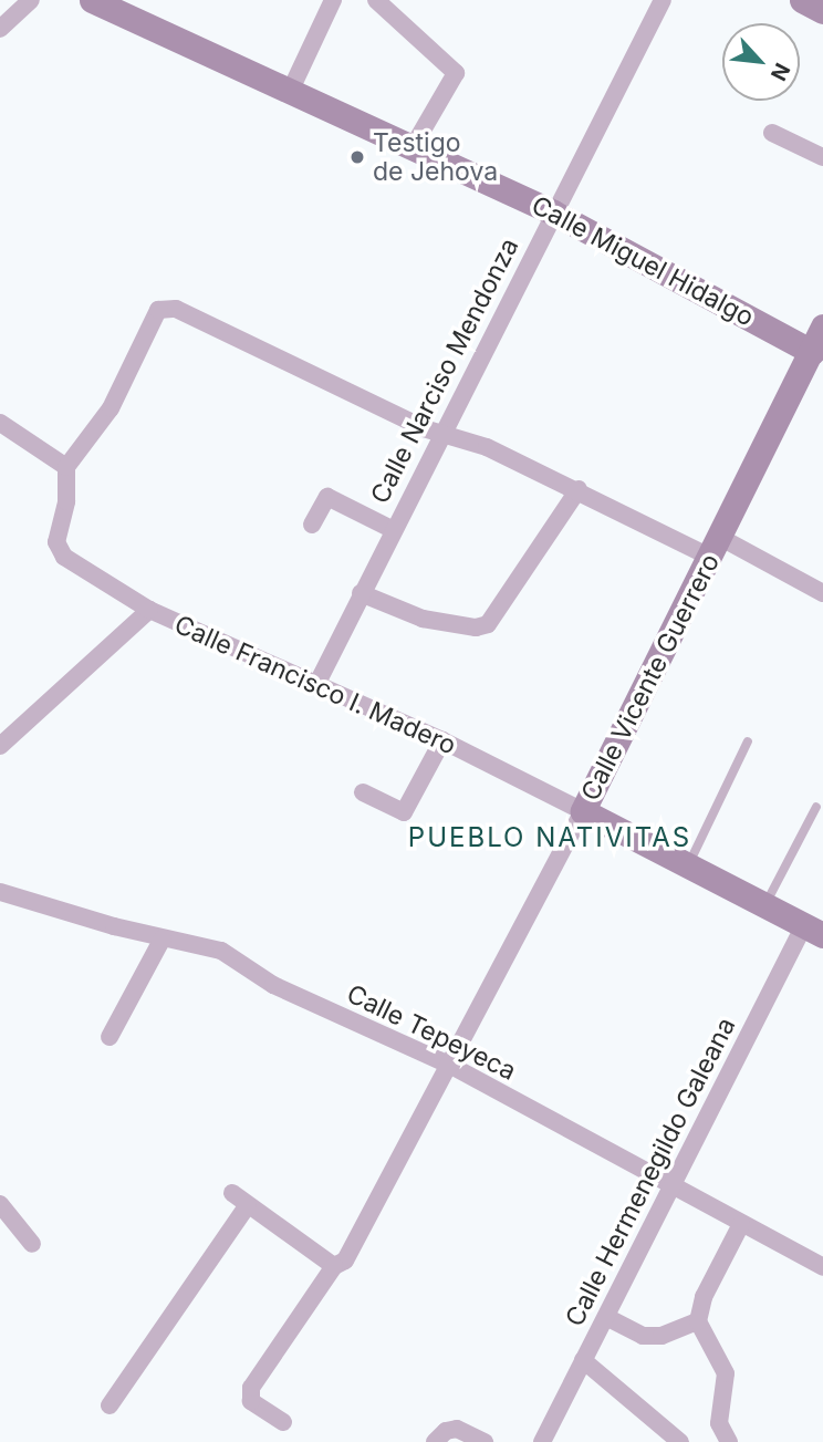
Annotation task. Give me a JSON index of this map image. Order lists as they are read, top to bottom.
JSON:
{
  "streets": {
    "street": [
      "Calle Miguel Hidalgo",
      "Calle Narciso Mendonza",
      "Calle Vicente Guerrero",
      "Calle Francisco I. Madero",
      "Calle Tepeyeca",
      "Calle Hermenegildo Galeana"
    ]
  },
  "crossings": [
    ["Calle Miguel Hidalgo", "Calle Narciso Mendonza"],
    ["Calle Miguel Hidalgo", "Calle Vicente Guerrero"],
    ["Calle Narciso Mendonza", "Calle Francisco I. Madero"],
    ["Calle Vicente Guerrero", "Calle Francisco I. Madero"],
    ["Calle Vicente Guerrero", "Calle Tepeyeca"],
    ["Calle Francisco I. Madero", "Calle Hermenegildo Galeana"],
    ["Calle Tepeyeca", "Calle Hermenegildo Galeana"]
  ],
  "districts": ["PUEBLO NATIVITAS"],
  "places": ["Testigo de Jehova"],
  "north": "bottom right"
}
